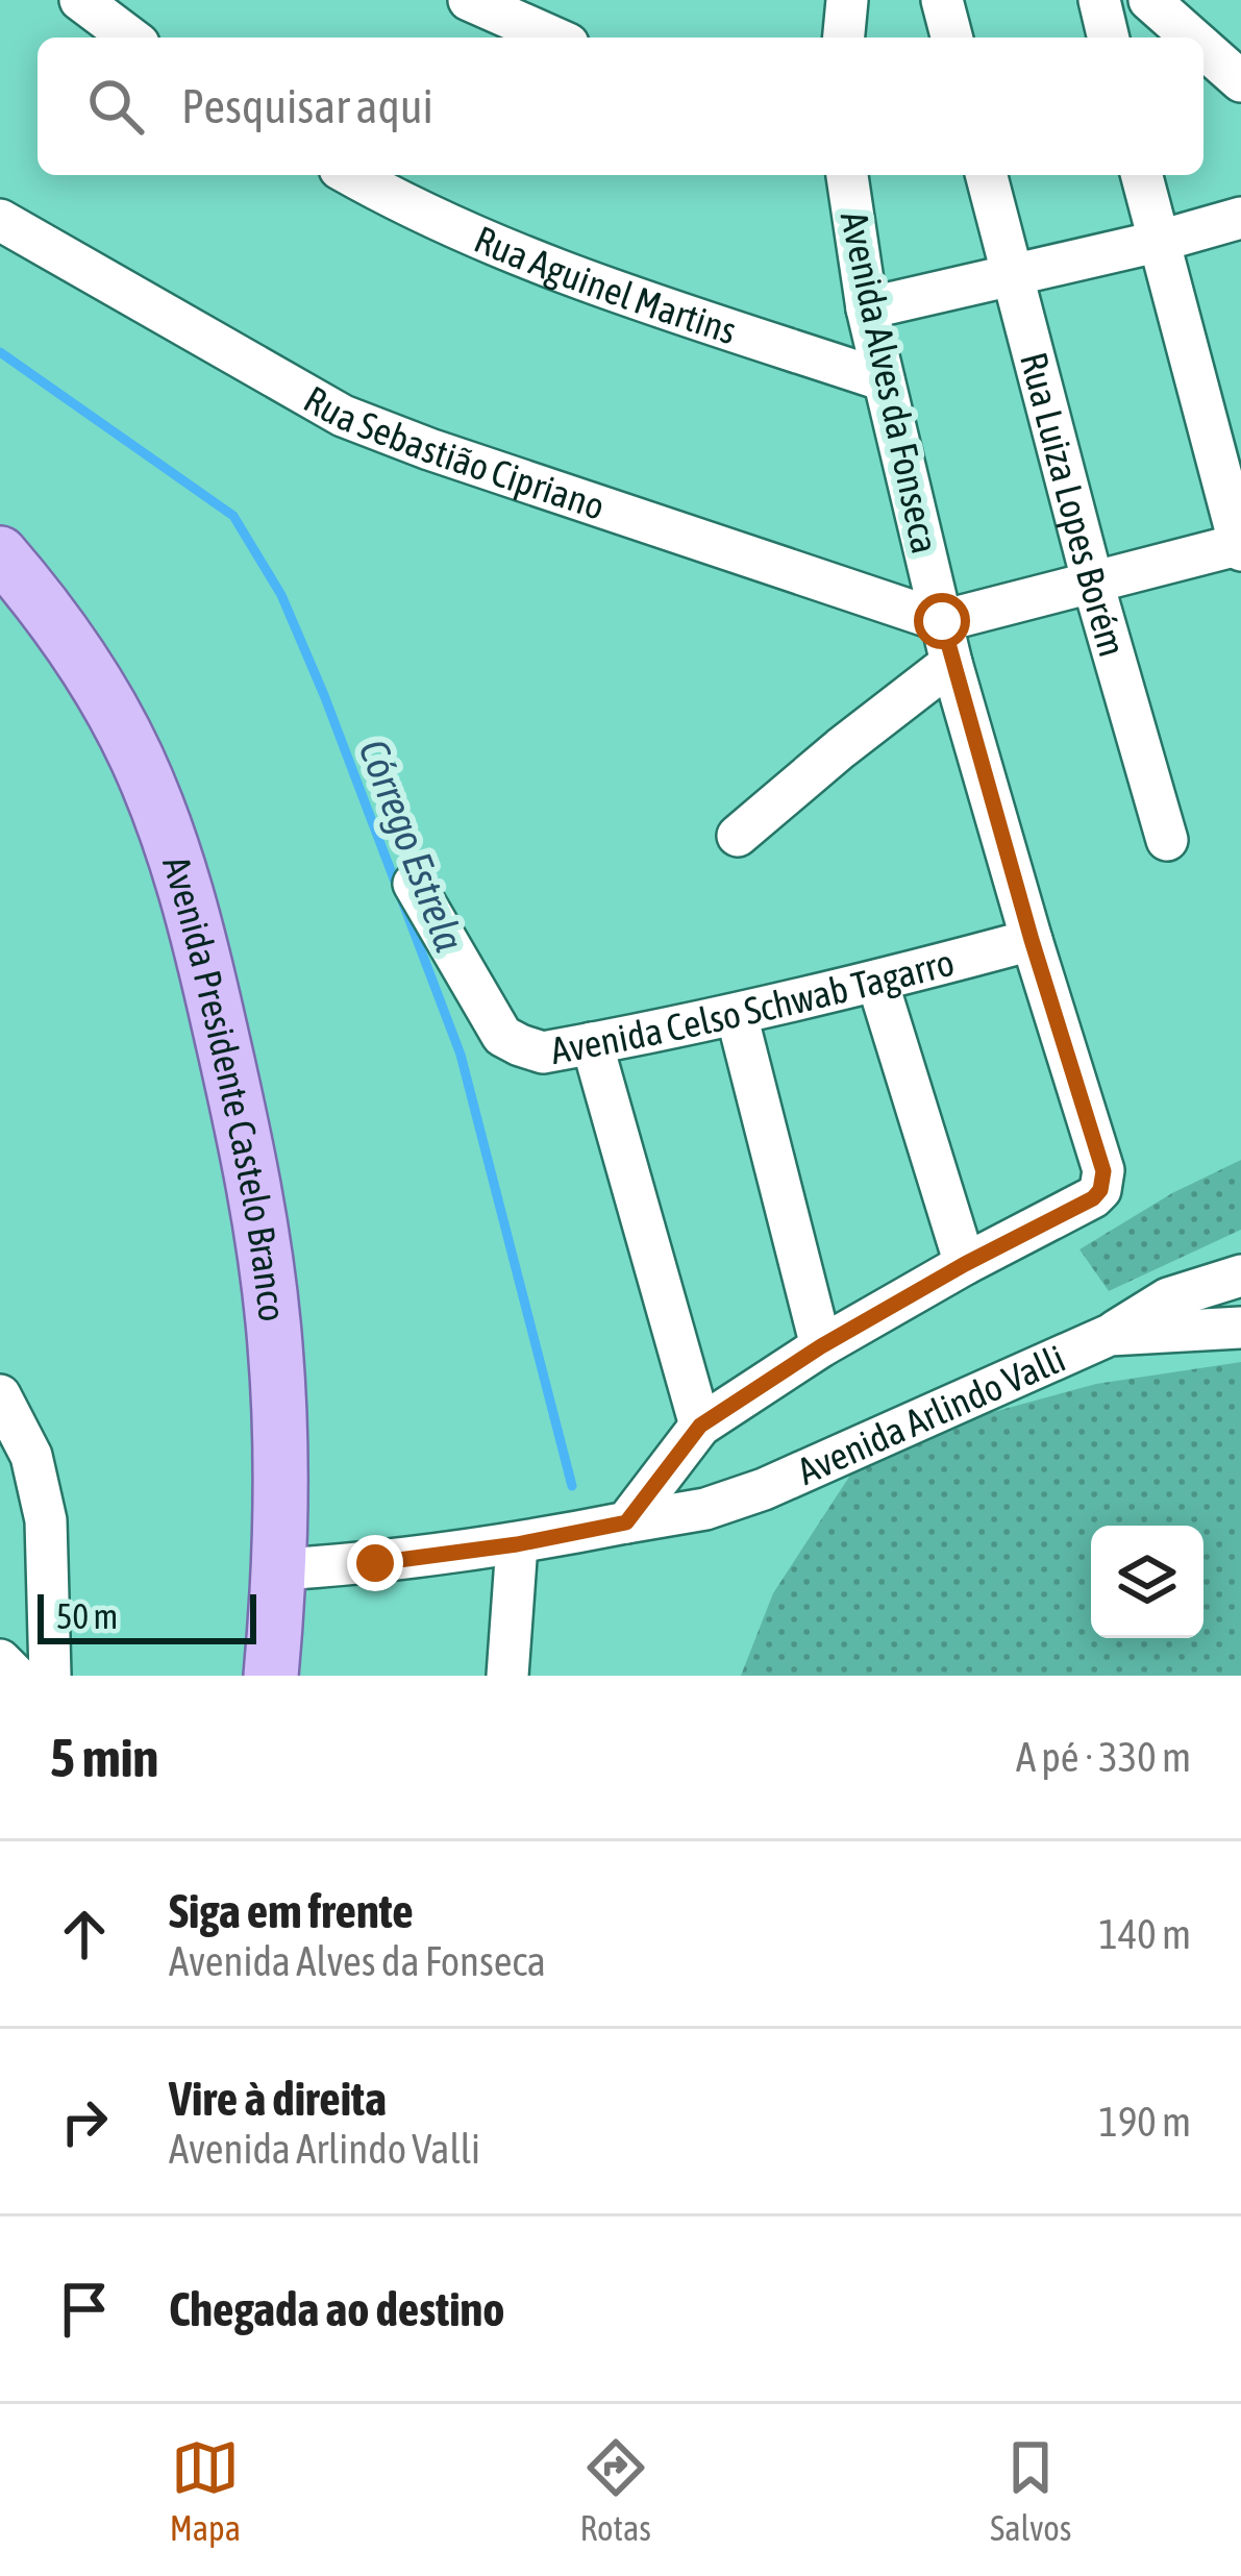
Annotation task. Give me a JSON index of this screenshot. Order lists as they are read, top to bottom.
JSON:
{
  "streets": {
    "main road": ["Avenida Presidente Castelo Branco"],
    "street": [
      "Rua Aguinel Martins",
      "Avenida Alves da Fonseca",
      "Rua Sebastião Cipriano",
      "Rua Luiza Lopes Borém",
      "Avenida Celso Schwab Tagarro",
      "Avenida Arlindo Valli"
    ]
  },
  "crossings": [
    ["Rua Aguinel Martins", "Avenida Alves da Fonseca"],
    ["Avenida Alves da Fonseca", "Rua Sebastião Cipriano"],
    ["Avenida Alves da Fonseca", "Avenida Celso Schwab Tagarro"],
    ["Avenida Presidente Castelo Branco", "Avenida Arlindo Valli"]
  ],
  "water": ["Córrego Estrela"],
  "scale_bar": "50 m",
  "page": {
    "search": "Pesquisar aqui",
    "scale": "50 m",
    "heading": ["5 min", "A pé · 330 m"],
    "list": [
      ["Siga em frente", "Avenida Alves da Fonseca", "140 m"],
      ["Vire à direita", "Avenida Arlindo Valli", "190 m"],
      "Chegada ao destino"
    ],
    "nav": ["Mapa", "Rotas", "Salvos"]
  }
}
